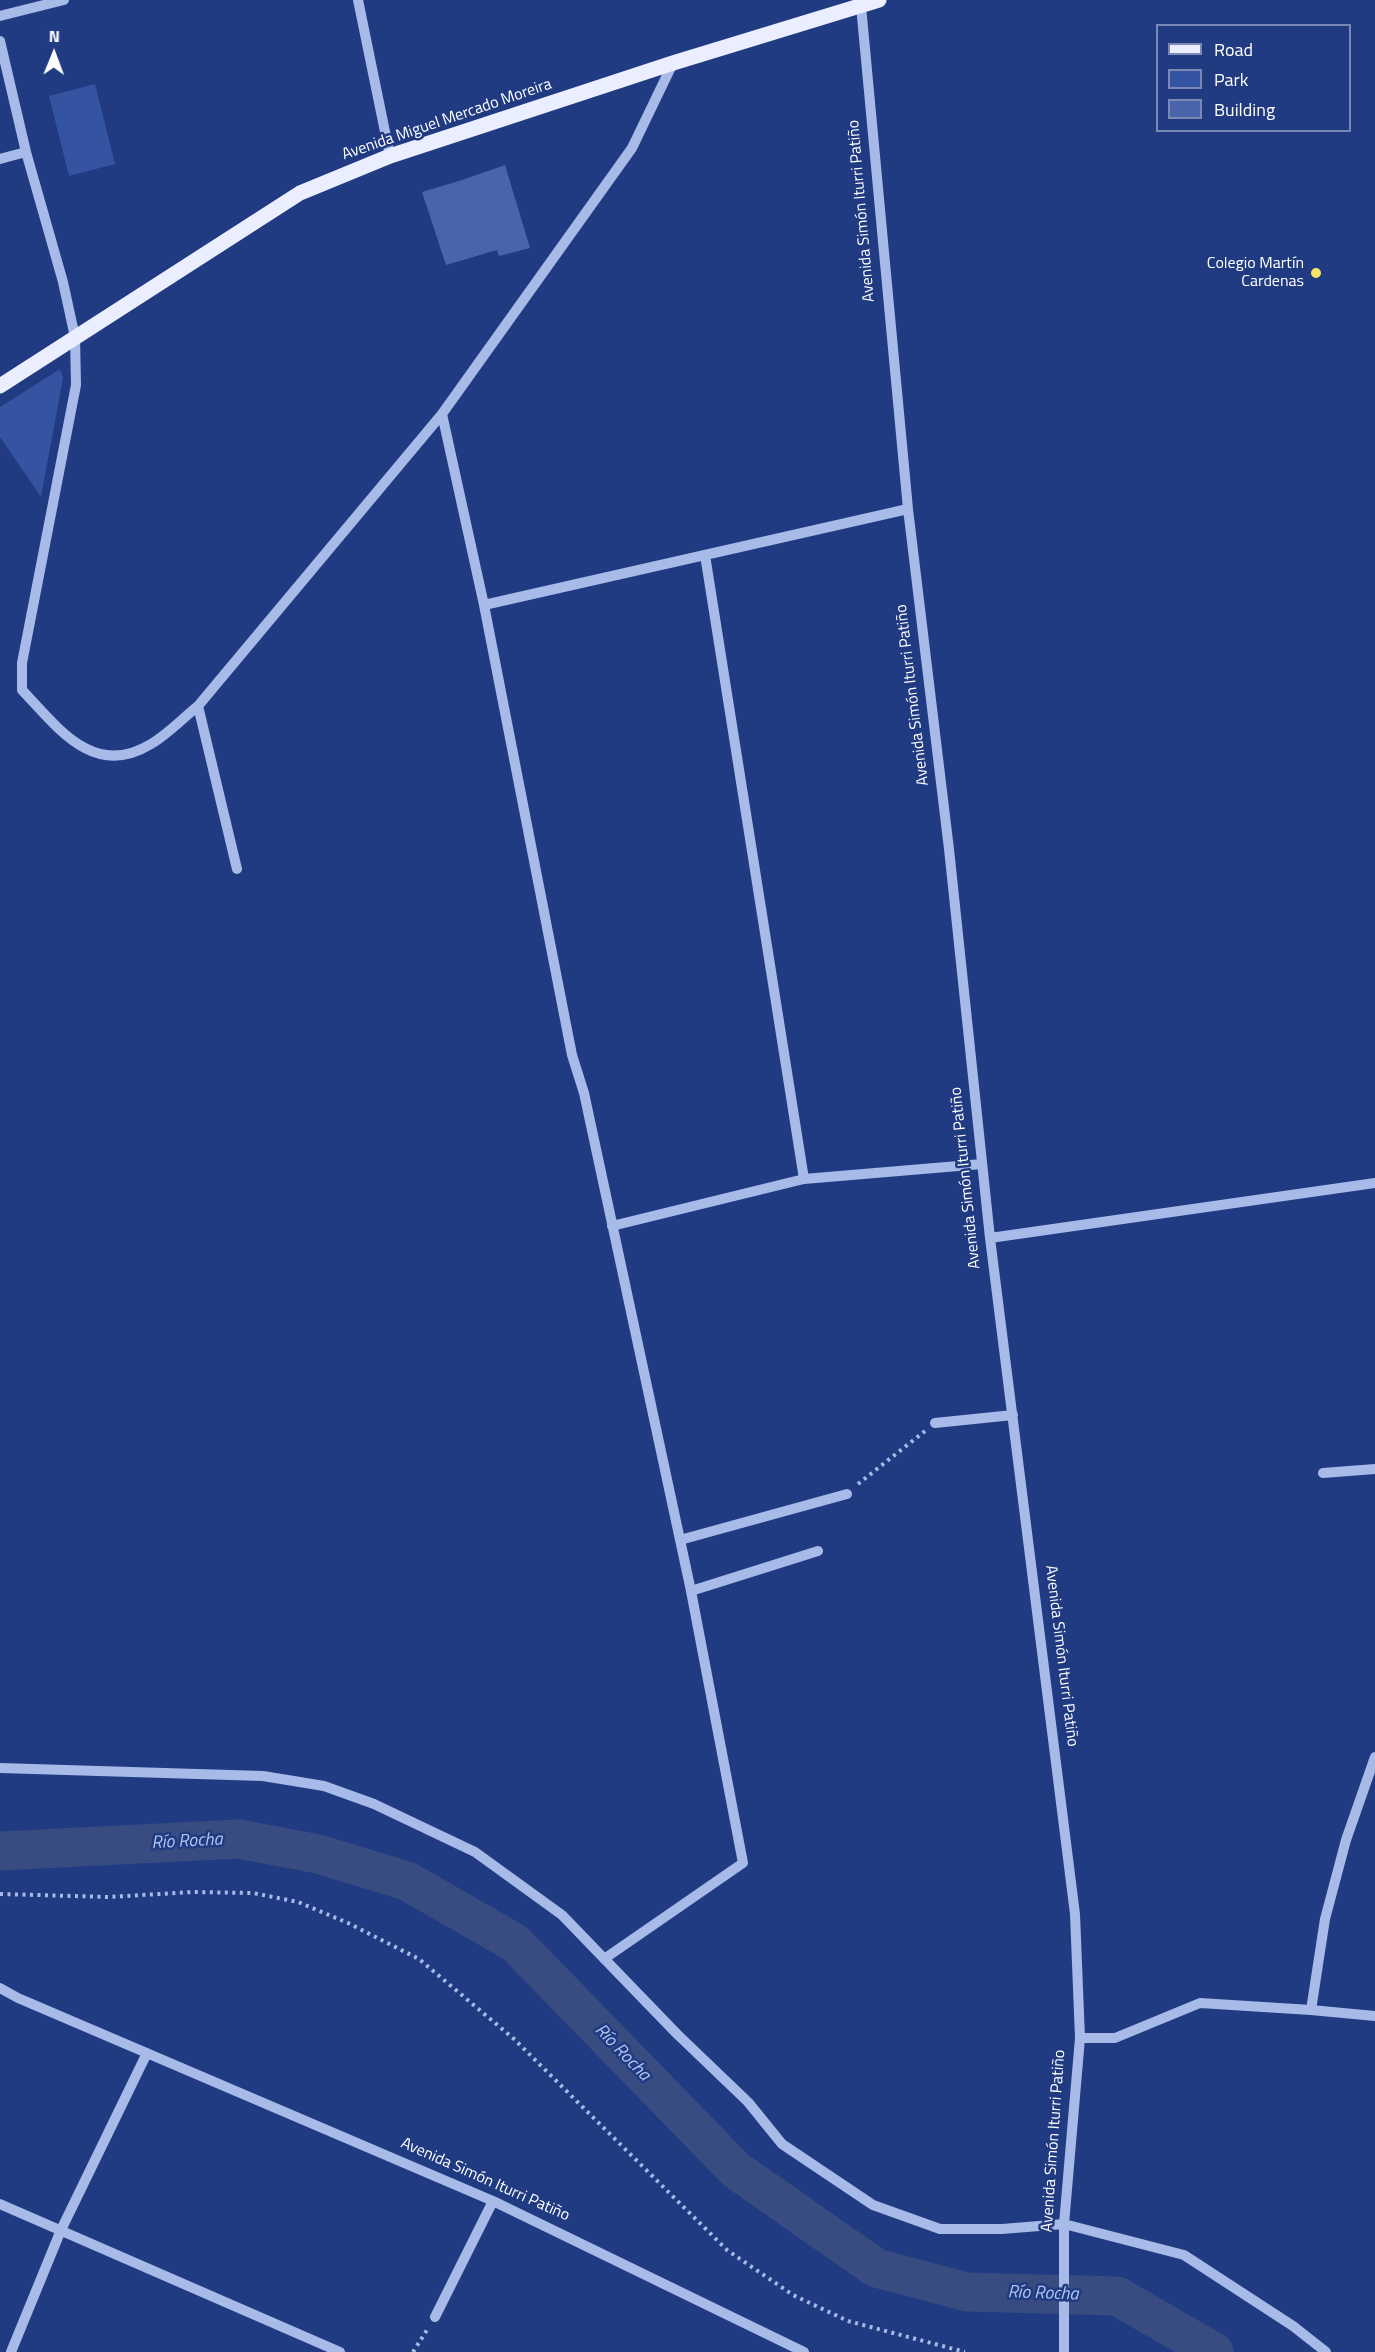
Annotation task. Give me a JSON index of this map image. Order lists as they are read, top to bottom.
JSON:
{
  "streets": {
    "main road": ["Avenida Miguel Mercado Moreira"],
    "street": ["Avenida Simón Iturri Patiño"]
  },
  "crossings": [
    ["Avenida Miguel Mercado Moreira", "Avenida Simón Iturri Patiño"]
  ],
  "water": ["Río Rocha"],
  "places": ["Colegio Martín Cardenas"],
  "legend": ["Road", "Park", "Building"],
  "north": "top"
}
